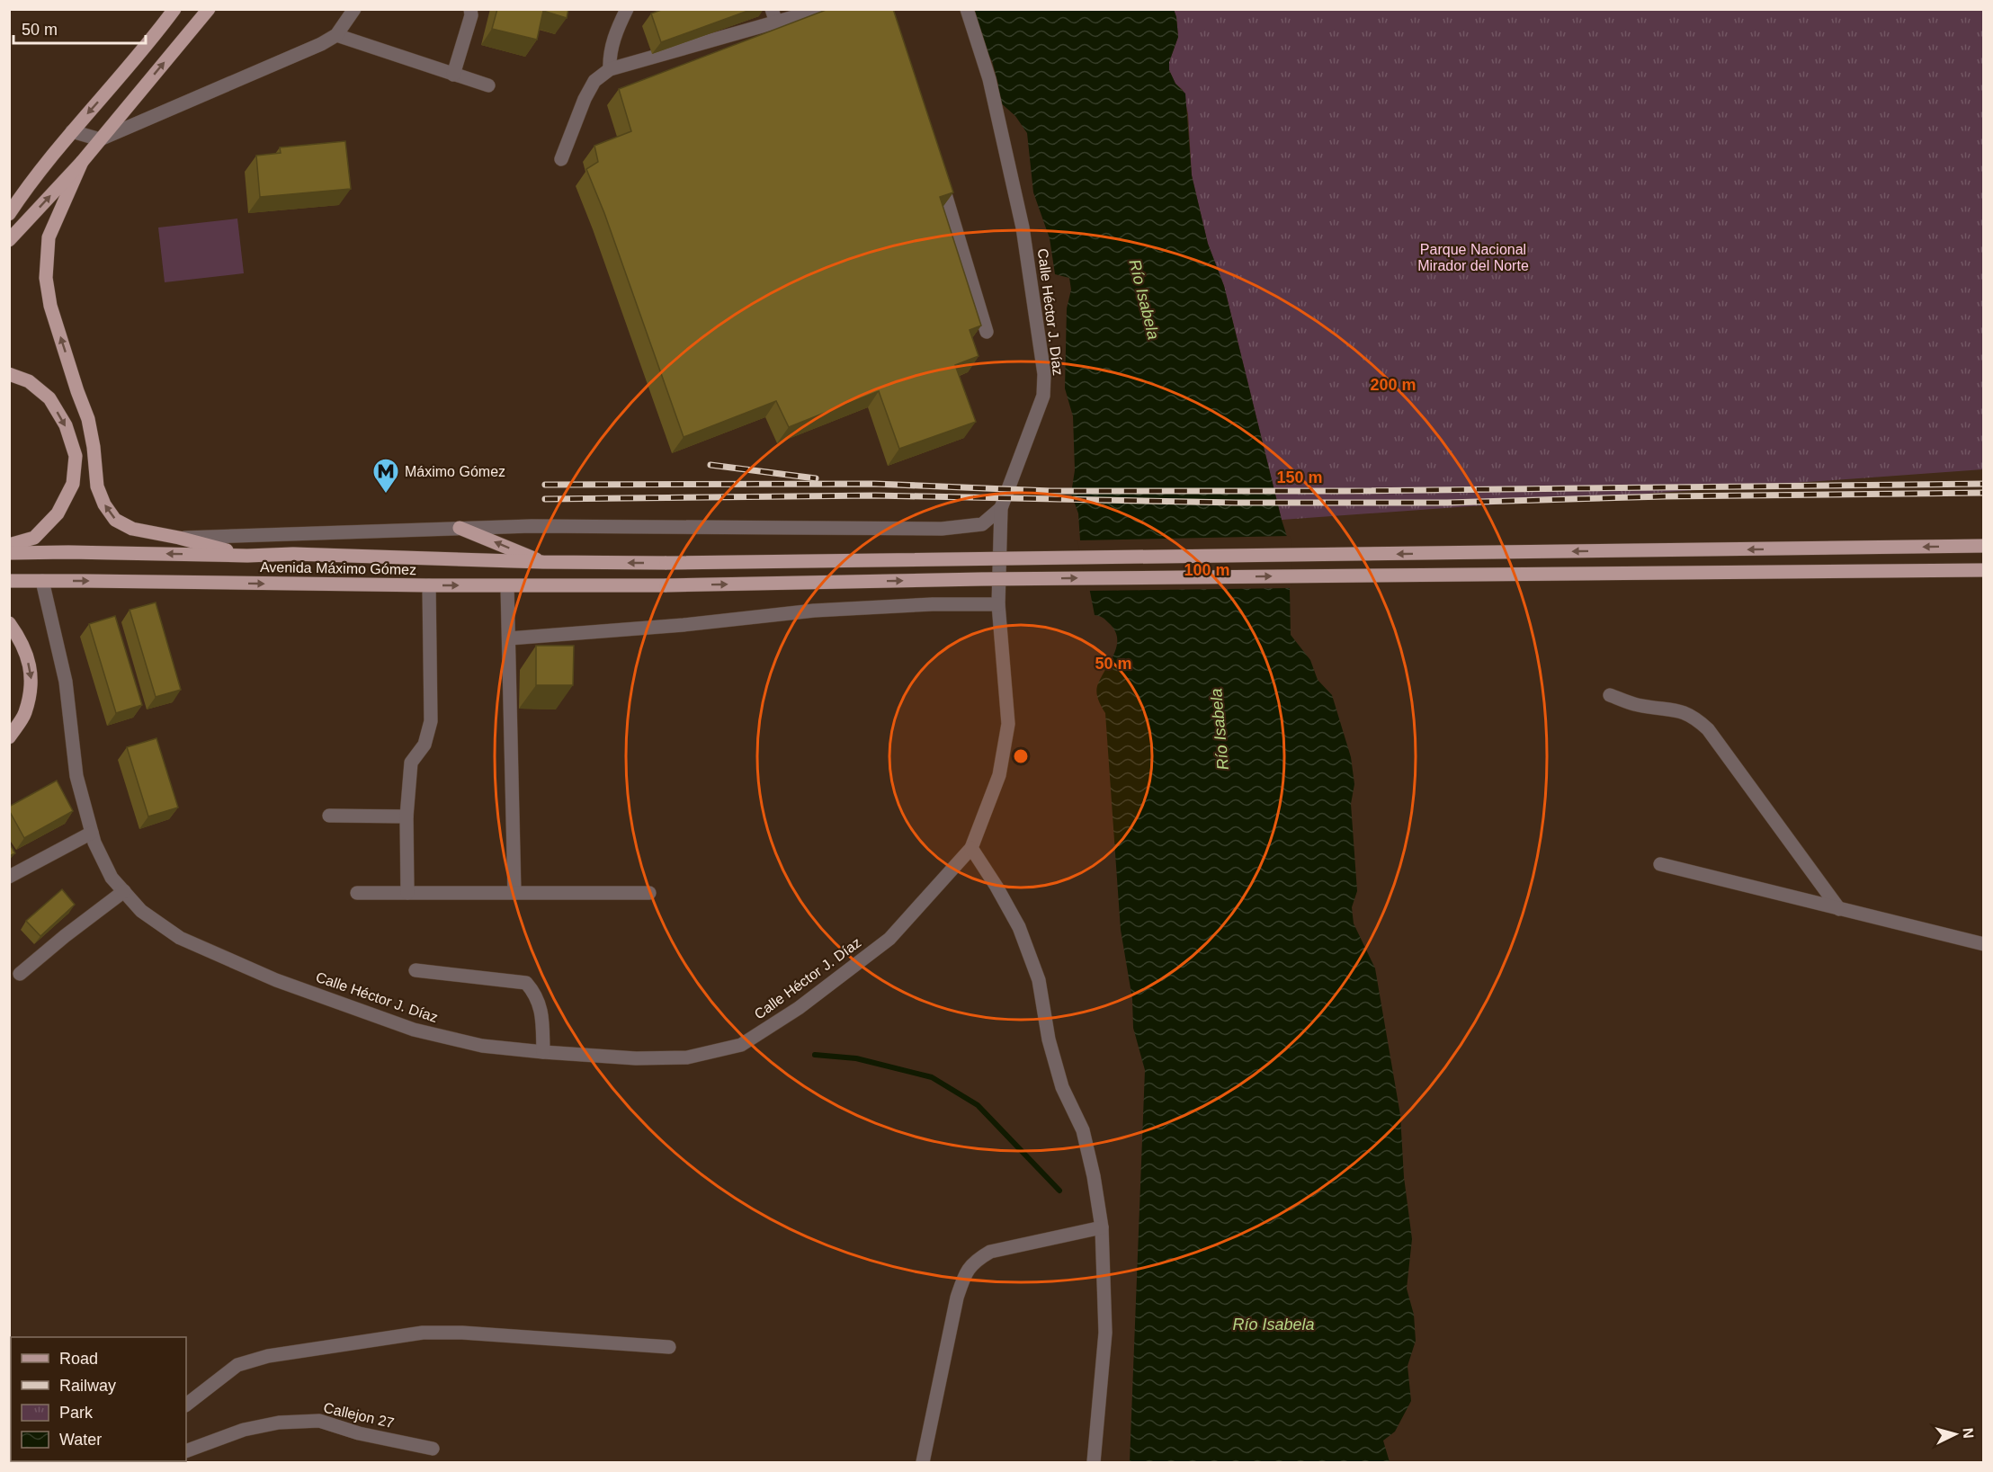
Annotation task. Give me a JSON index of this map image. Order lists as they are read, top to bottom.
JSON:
{
  "streets": {
    "main road": ["Avenida Máximo Gómez"],
    "street": ["Calle Héctor J. Díaz", "Callejon 27"]
  },
  "crossings": [
    ["Calle Héctor J. Díaz", "Avenida Máximo Gómez"]
  ],
  "water": ["Río Isabela"],
  "parks": ["Parque Nacional Mirador del Norte"],
  "places": {
    "metro station": ["Máximo Gómez"]
  },
  "legend": [
    "Road",
    "Railway",
    "Park",
    "Water"
  ],
  "scale_bar": "50 m",
  "north": "right",
  "rings": [
    "200 m",
    "150 m",
    "100 m",
    "50 m"
  ]
}
